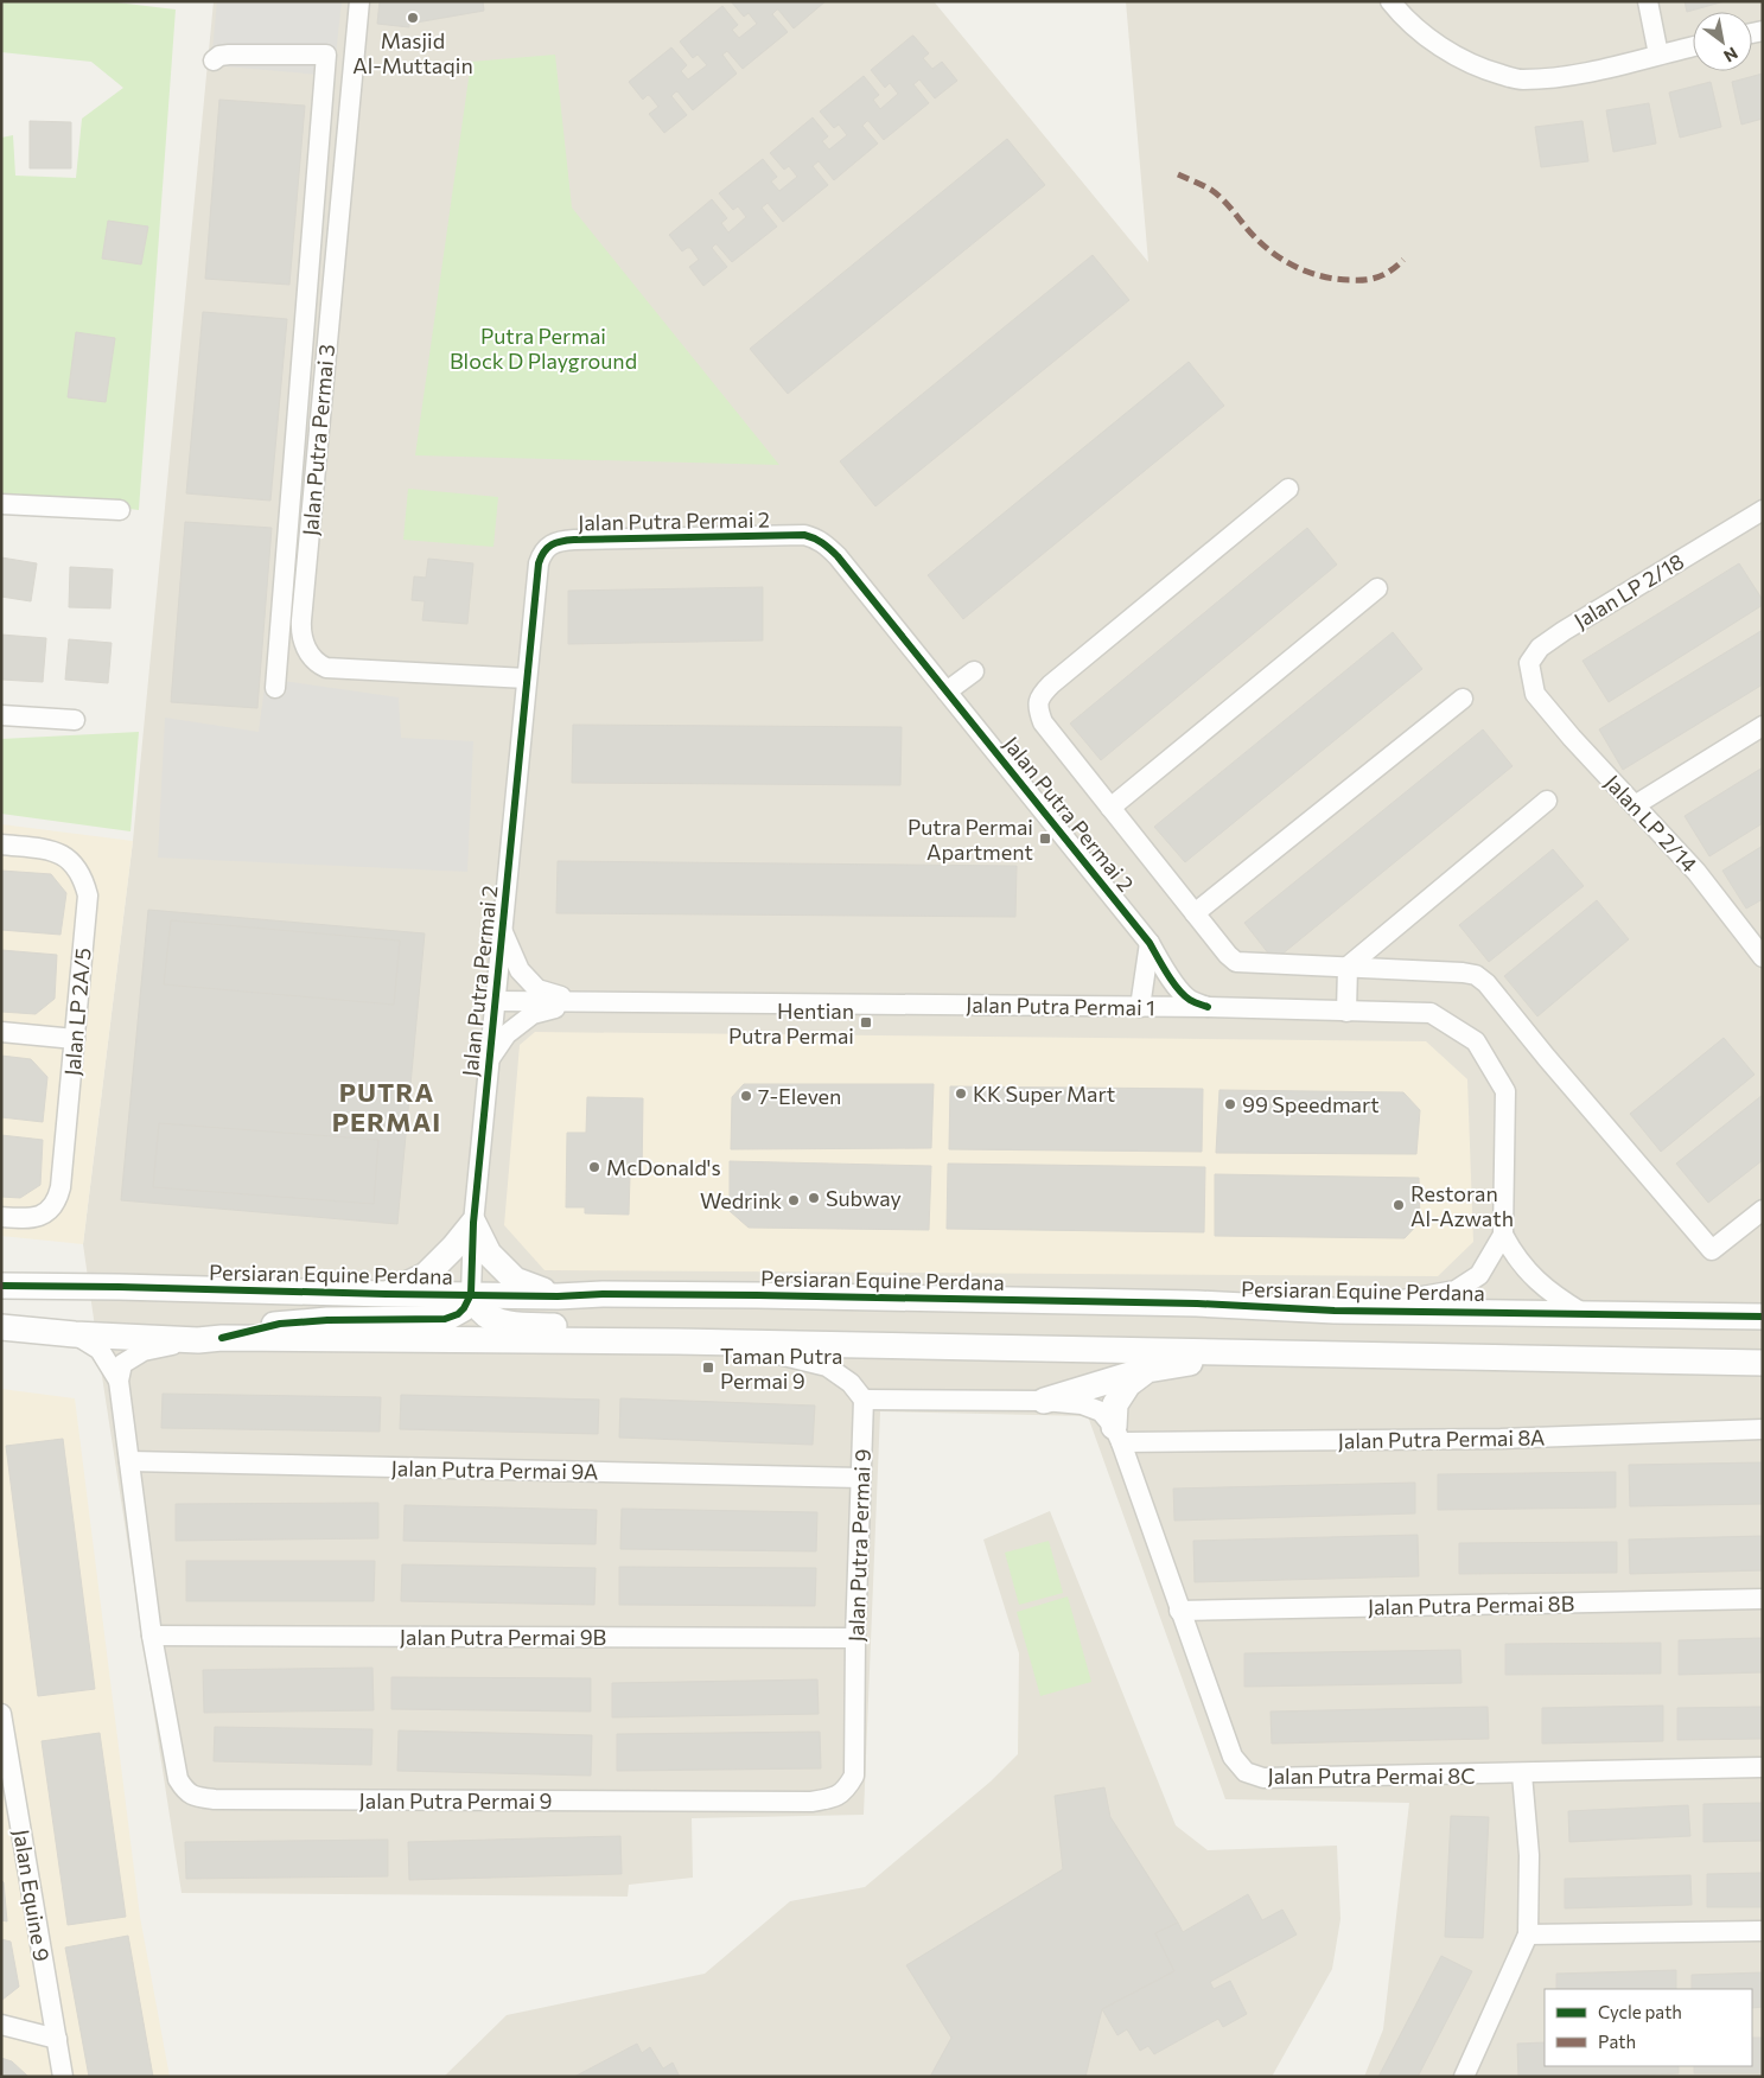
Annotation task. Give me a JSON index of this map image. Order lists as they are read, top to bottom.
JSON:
{
  "streets": {
    "street": [
      "Jalan Putra Permai 3",
      "Jalan Putra Permai 2",
      "Jalan LP 2/18",
      "Jalan LP 2/14",
      "Jalan Putra Permai 1",
      "Jalan LP 2A/5",
      "Persiaran Equine Perdana",
      "Jalan Putra Permai 8A",
      "Jalan Putra Permai 9A",
      "Jalan Putra Permai 9",
      "Jalan Putra Permai 8B",
      "Jalan Putra Permai 9B",
      "Jalan Putra Permai 8C",
      "Jalan Equine 9"
    ]
  },
  "crossings": [
    ["Jalan Putra Permai 3", "Jalan Putra Permai 2"],
    ["Jalan Putra Permai 2", "Jalan Putra Permai 1"],
    ["Jalan Putra Permai 2", "Persiaran Equine Perdana"],
    ["Jalan LP 2/18", "Jalan LP 2/14"],
    ["Jalan Putra Permai 1", "Persiaran Equine Perdana"],
    ["Jalan Putra Permai 8A", "Jalan Putra Permai 8C"],
    ["Jalan Putra Permai 9A", "Jalan Putra Permai 9"],
    ["Jalan Putra Permai 9", "Jalan Putra Permai 9B"],
    ["Jalan Putra Permai 8B", "Jalan Putra Permai 8C"]
  ],
  "districts": ["PUTRA PERMAI"],
  "parks": ["Putra Permai Block D Playground"],
  "places": {
    "other": [
      "Masjid Al-Muttaqin",
      "KK Super Mart",
      "7-Eleven",
      "99 Speedmart",
      "McDonald's",
      "Subway",
      "Wedrink",
      "Restoran Al-Azwath"
    ],
    "transit": ["Putra Permai Apartment", "Hentian Putra Permai", "Taman Putra Permai 9"]
  },
  "legend": ["Cycle path", "Path"],
  "north": "bottom right"
}
